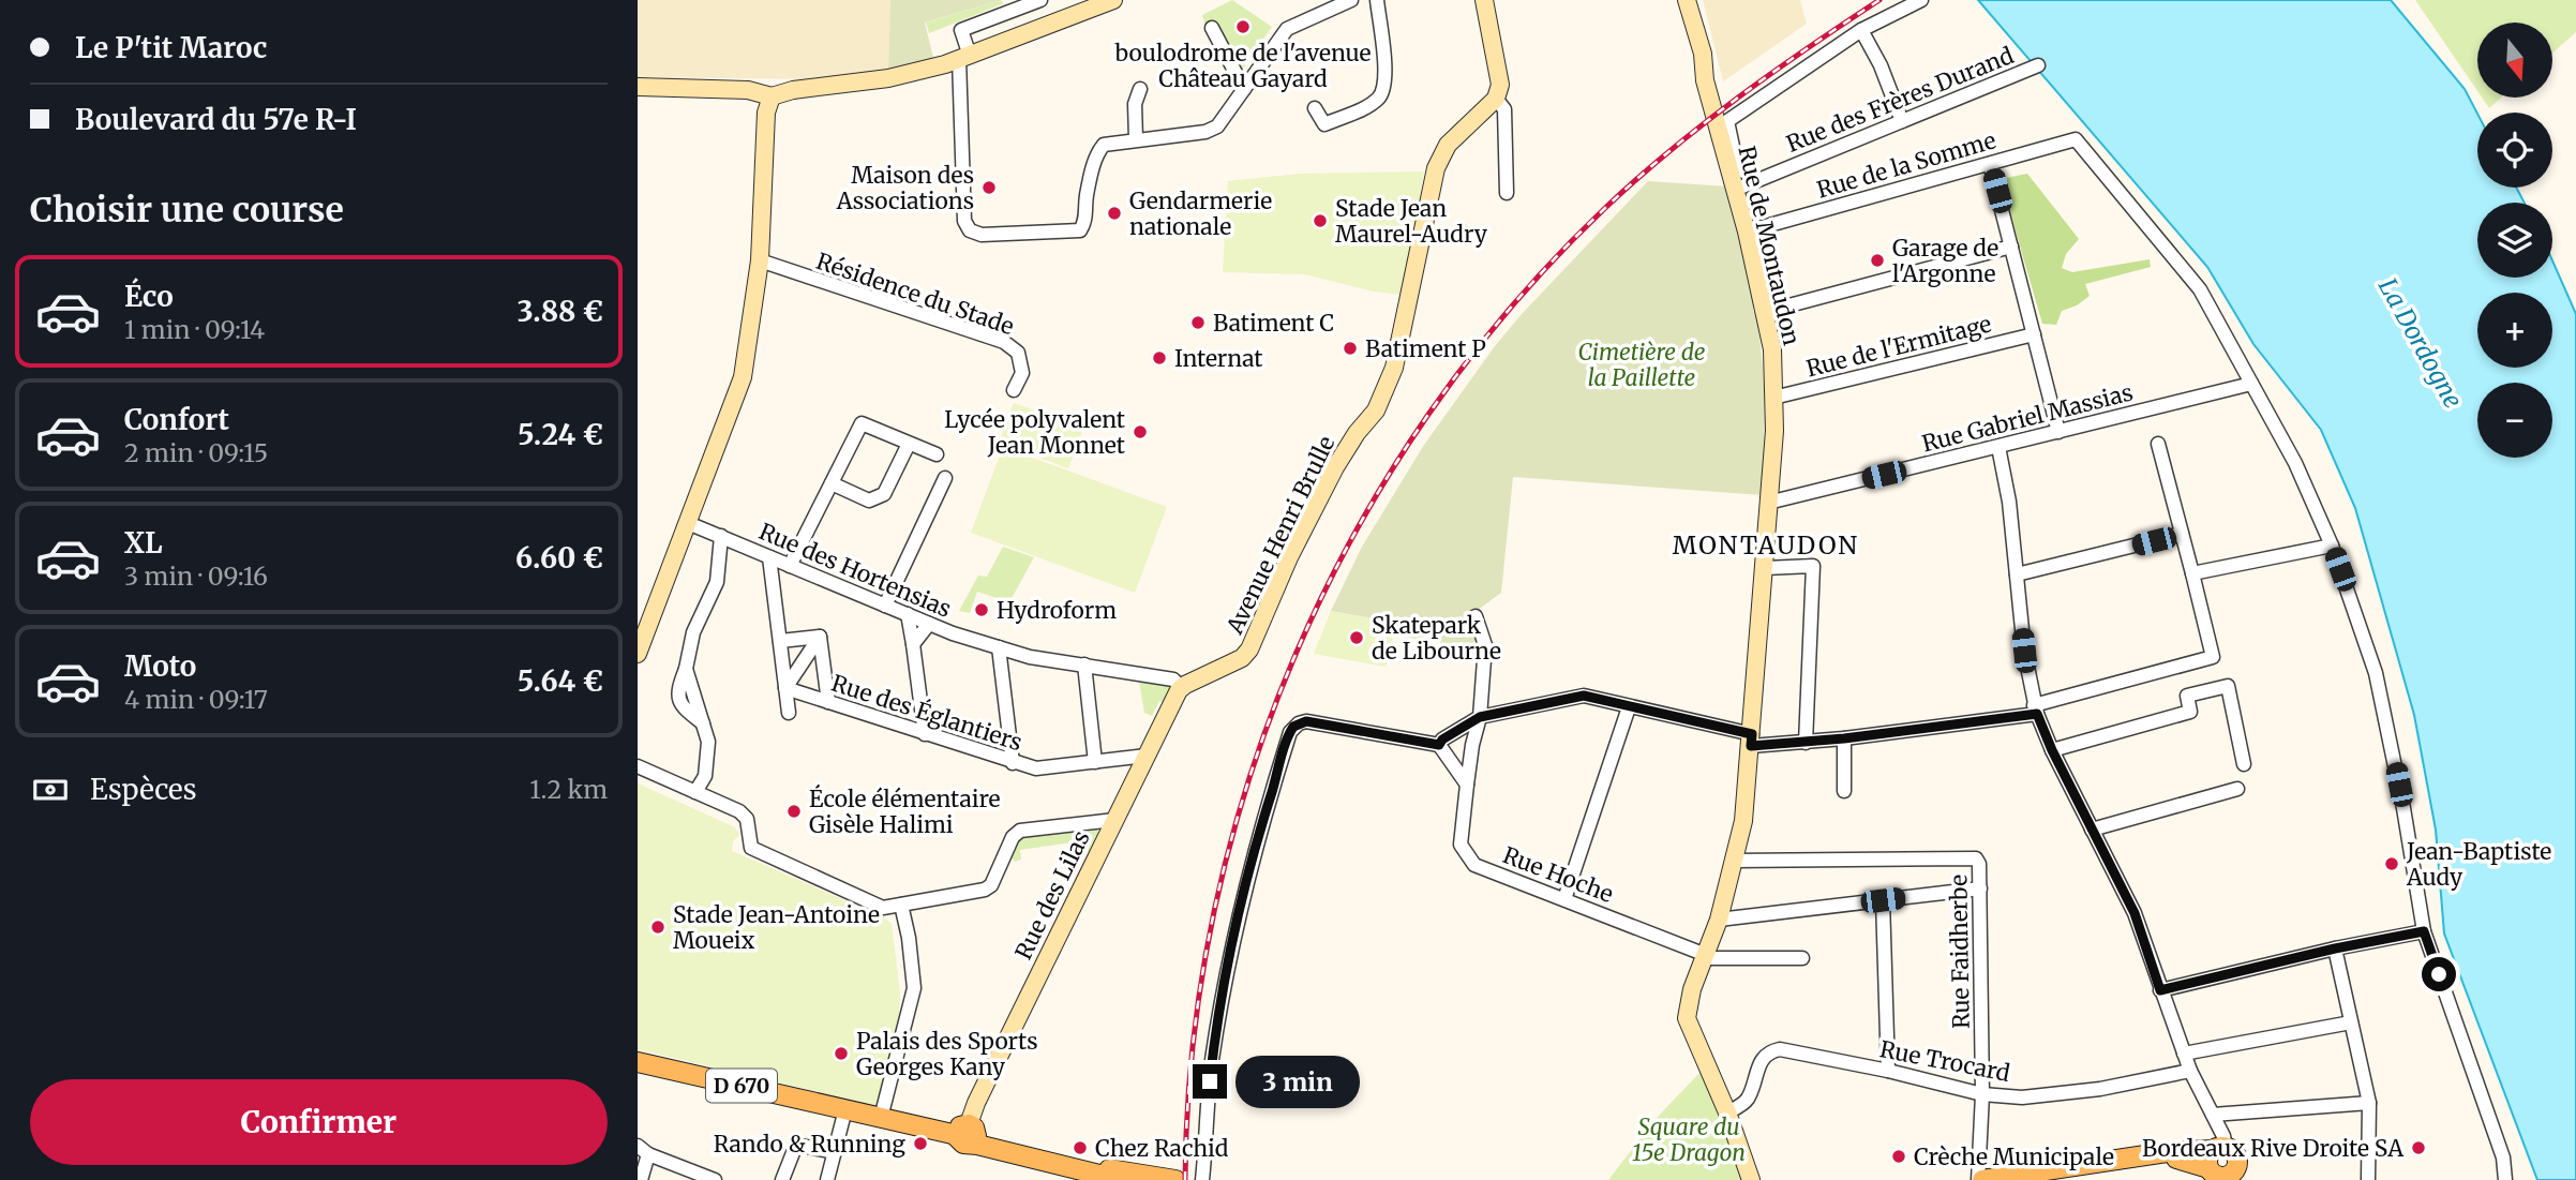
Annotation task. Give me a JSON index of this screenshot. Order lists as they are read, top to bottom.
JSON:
{
  "streets": {
    "main road": ["D 670"],
    "street": [
      "Rue des Frères Durand",
      "Rue de la Somme",
      "Rue de Montaudon",
      "Résidence du Stade",
      "Rue de l'Ermitage",
      "Rue Gabriel Massias",
      "Avenue Henri Brulle",
      "Rue des Hortensias",
      "Rue des Églantiers",
      "Rue Hoche",
      "Rue des Lilas",
      "Rue Faidherbe",
      "Rue Trocard"
    ]
  },
  "crossings": [
    ["Rue des Frères Durand", "Rue de Montaudon"],
    ["Rue de la Somme", "Rue de Montaudon"],
    ["Rue de la Somme", "Rue Gabriel Massias"],
    ["Rue de Montaudon", "Rue de l'Ermitage"],
    ["Rue de Montaudon", "Rue Gabriel Massias"],
    ["Rue de Montaudon", "Rue Hoche"],
    ["Rue de Montaudon", "Rue Faidherbe"],
    ["Rue de Montaudon", "Rue Trocard"],
    ["Avenue Henri Brulle", "Rue des Hortensias"],
    ["Avenue Henri Brulle", "Rue des Lilas"],
    ["Rue des Hortensias", "Rue des Lilas"],
    ["Rue des Églantiers", "Rue des Lilas"],
    ["Rue des Lilas", "D 670"],
    ["Rue Faidherbe", "Rue Trocard"]
  ],
  "districts": ["MONTAUDON"],
  "water": ["La Dordogne"],
  "parks": ["Cimetière de la Paillette", "Square du 15e Dragon"],
  "places": [
    "boulodrome de l'avenue Château Gayard",
    "Maison des Associations",
    "Gendarmerie nationale",
    "Stade Jean Maurel-Audry",
    "Garage de l'Argonne",
    "Batiment C",
    "Batiment P",
    "Internat",
    "Lycée polyvalent Jean Monnet",
    "Hydroform",
    "Skatepark de Libourne",
    "École élémentaire Gisèle Halimi",
    "Jean-Baptiste Audy",
    "Stade Jean-Antoine Moueix",
    "Palais des Sports Georges Kany",
    "Rando & Running",
    "Chez Rachid",
    "Bordeaux Rive Droite SA",
    "Crèche Municipale"
  ],
  "north": "bottom",
  "page": {
    "banner": ["Le P'tit Maroc", "Boulevard du 57e R-I"],
    "map_buttons": ["+", "−"],
    "heading": "Choisir une course",
    "list": [
      {
        "name": "Éco",
        "note": "1 min · 09:14",
        "value": "3.88 €"
      },
      {
        "name": "Confort",
        "note": "2 min · 09:15",
        "value": "5.24 €"
      },
      {
        "name": "XL",
        "note": "3 min · 09:16",
        "value": "6.60 €"
      },
      {
        "name": "Moto",
        "note": "4 min · 09:17",
        "value": "5.64 €"
      }
    ],
    "pay": ["Espèces", "1.2 km"],
    "bubble": "3 min",
    "buttons": "Confirmer"
  }
}
